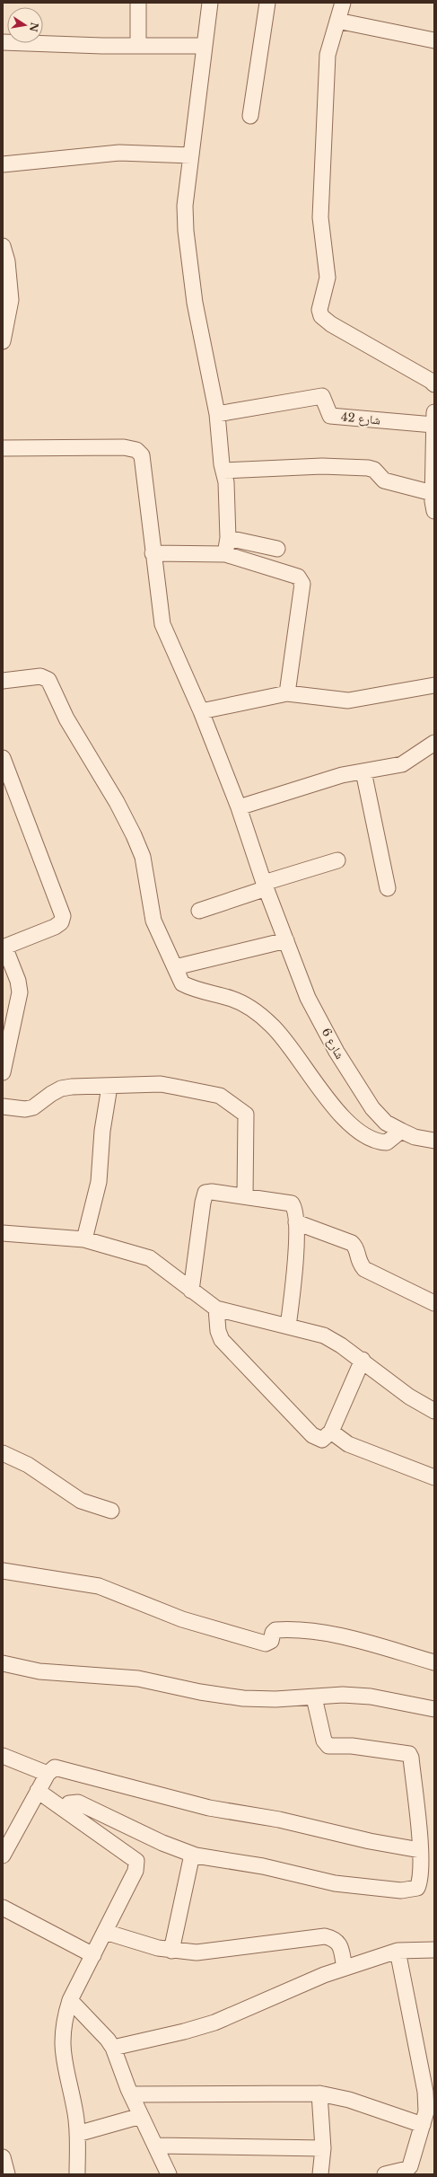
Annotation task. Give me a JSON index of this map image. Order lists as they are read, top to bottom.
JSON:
{
  "streets": {
    "street": ["شارع 42", "شارع 6"]
  },
  "north": "right"
}
